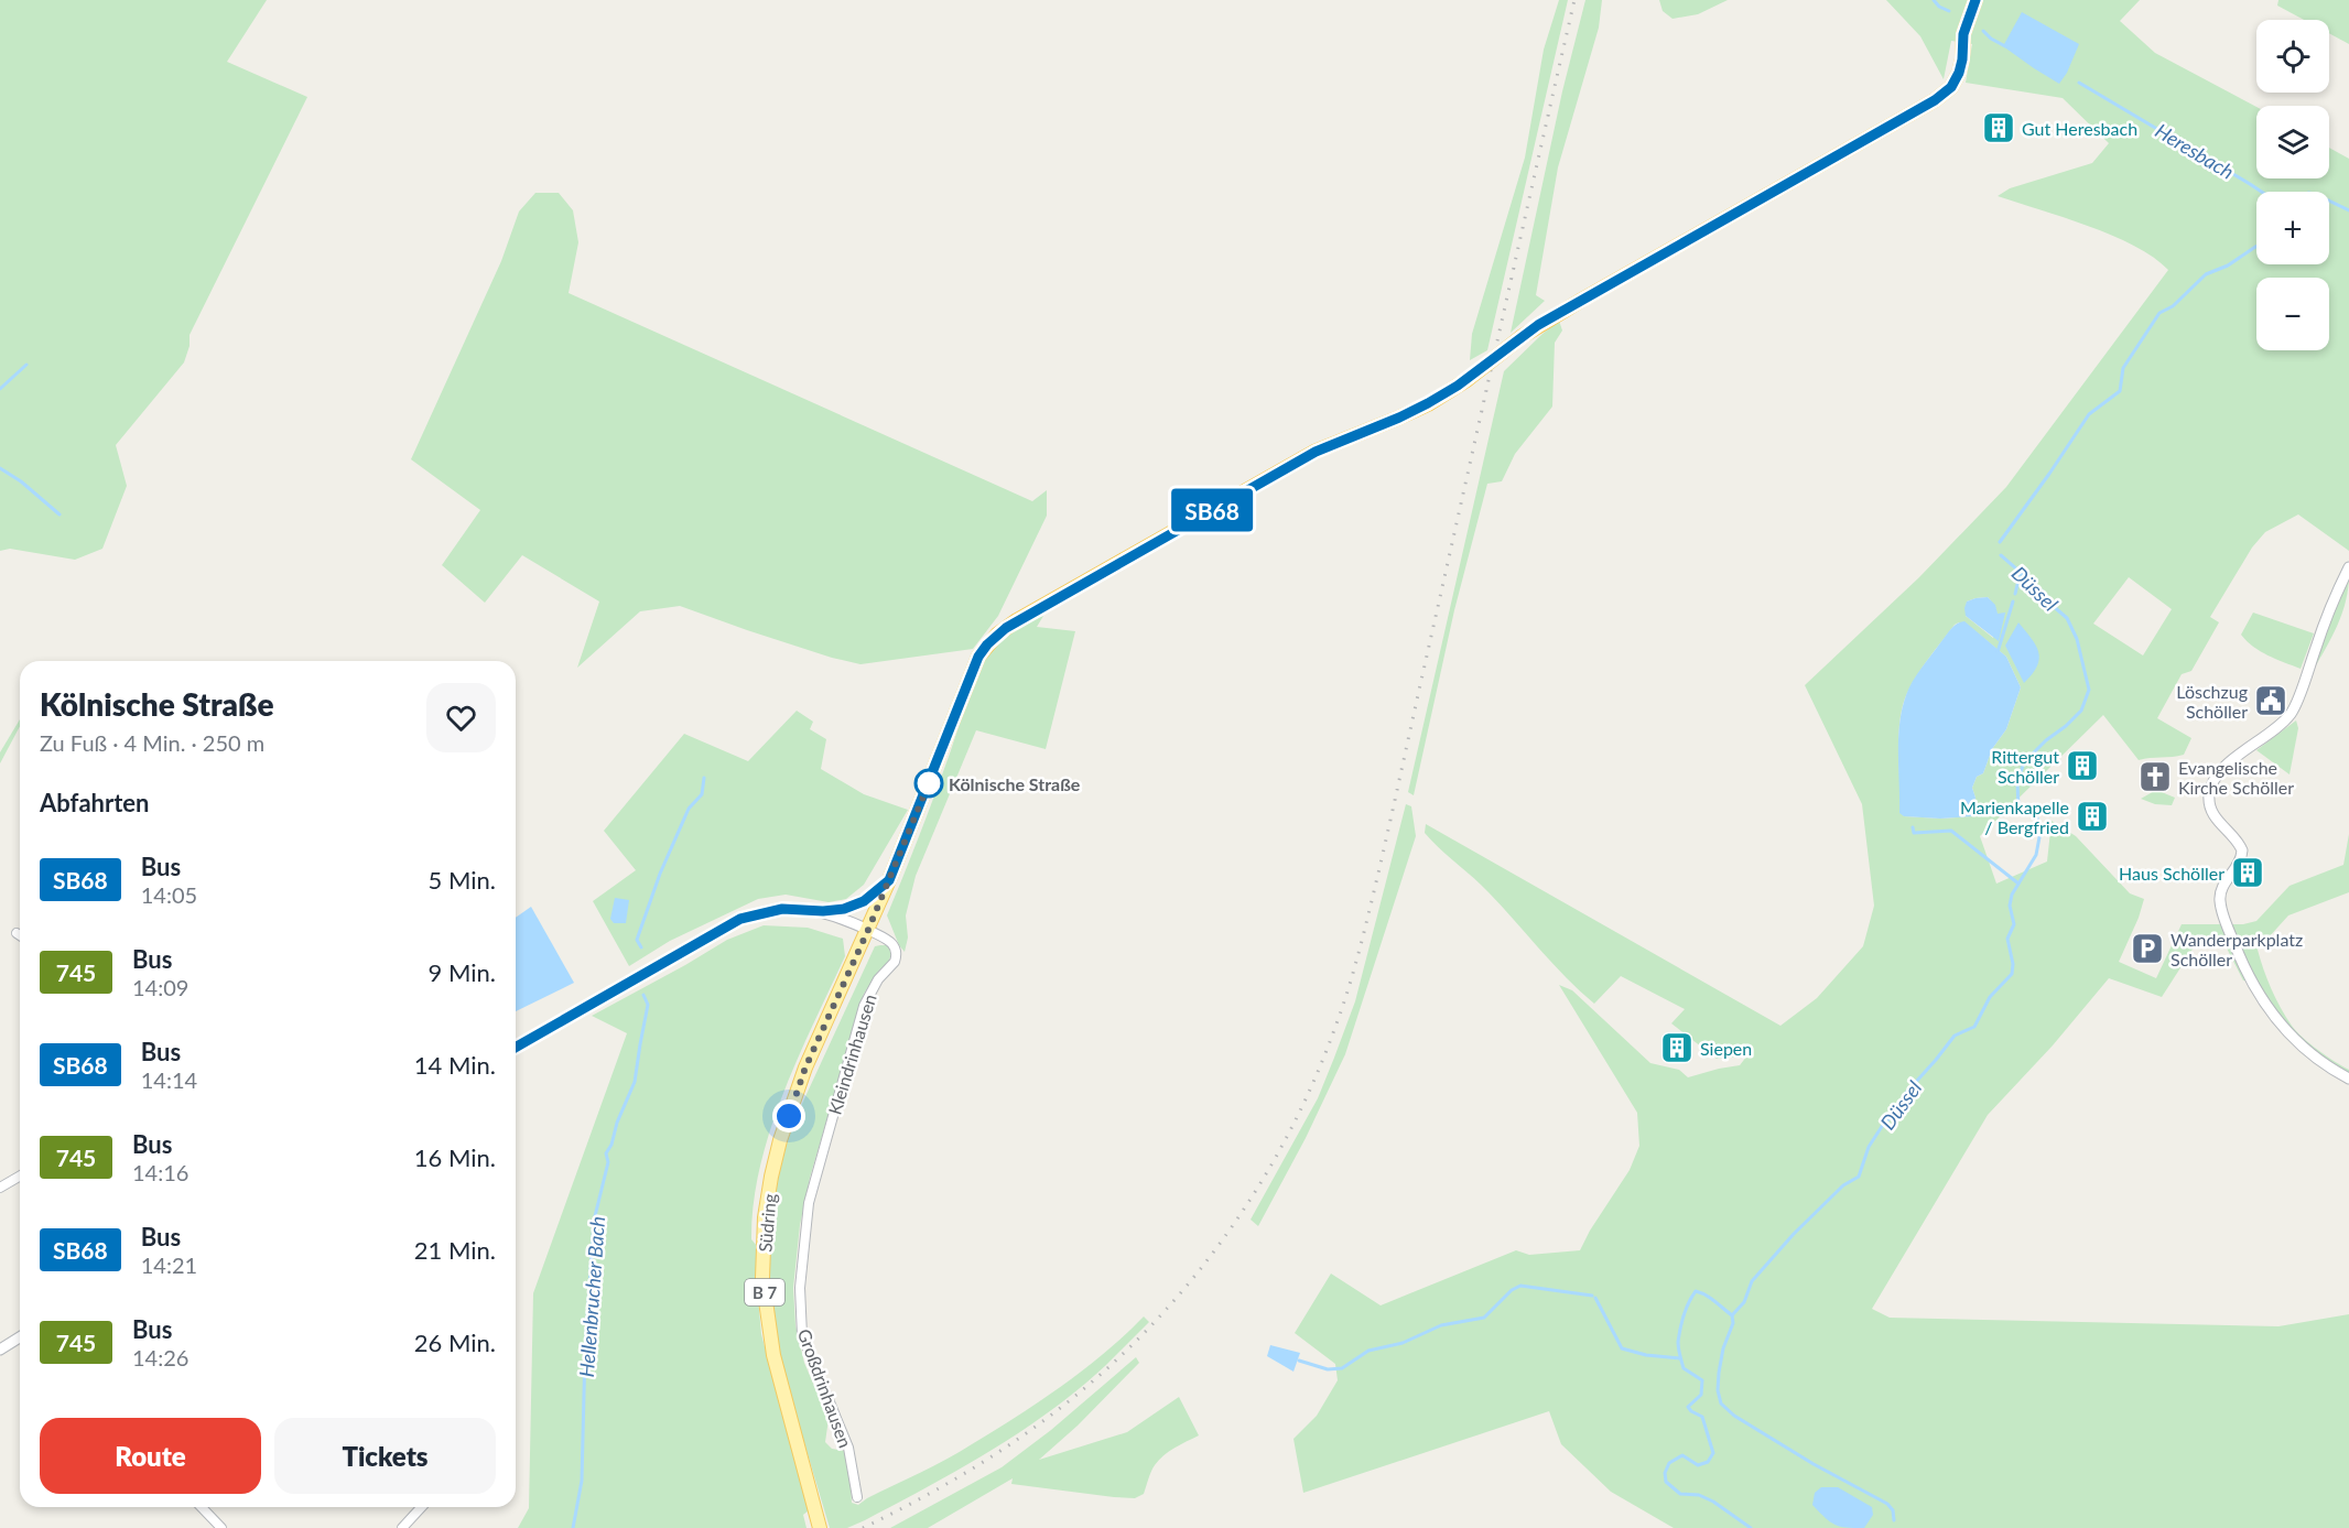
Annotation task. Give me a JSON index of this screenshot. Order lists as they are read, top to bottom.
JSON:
{
  "streets": {
    "main road": ["Südring", "B 7"],
    "street": ["Kleindrinhausen", "Großdrinhausen"]
  },
  "crossings": [
    ["Kleindrinhausen", "Südring"],
    ["Kleindrinhausen", "B 7"],
    ["Kleindrinhausen", "Großdrinhausen"],
    ["Südring", "B 7"]
  ],
  "water": ["Heresbach", "Düssel", "Hellenbrucher Bach"],
  "places": {
    "building": [
      "Gut Heresbach",
      "Rittergut Schöller",
      "Marienkapelle / Bergfried",
      "Haus Schöller",
      "Siepen"
    ],
    "public building": ["Löschzug Schöller"],
    "church": ["Evangelische Kirche Schöller"],
    "other": ["Kölnische Straße"],
    "parking": ["Wanderparkplatz Schöller"]
  },
  "lines": ["bus line SB68"],
  "page": {
    "on_map": "SB68",
    "map_buttons": ["+", "−"],
    "heading": [
      ["Kölnische Straße", "Zu Fuß · 4 Min. · 250 m"],
      "Abfahrten"
    ],
    "list": [
      {
        "mark": "SB68",
        "name": "Bus",
        "note": "14:05",
        "value": "5 Min."
      },
      {
        "mark": "745",
        "name": "Bus",
        "note": "14:09",
        "value": "9 Min."
      },
      {
        "mark": "SB68",
        "name": "Bus",
        "note": "14:14",
        "value": "14 Min."
      },
      {
        "mark": "745",
        "name": "Bus",
        "note": "14:16",
        "value": "16 Min."
      },
      {
        "mark": "SB68",
        "name": "Bus",
        "note": "14:21",
        "value": "21 Min."
      },
      {
        "mark": "745",
        "name": "Bus",
        "note": "14:26",
        "value": "26 Min."
      }
    ],
    "buttons": ["Route", "Tickets"]
  }
}
